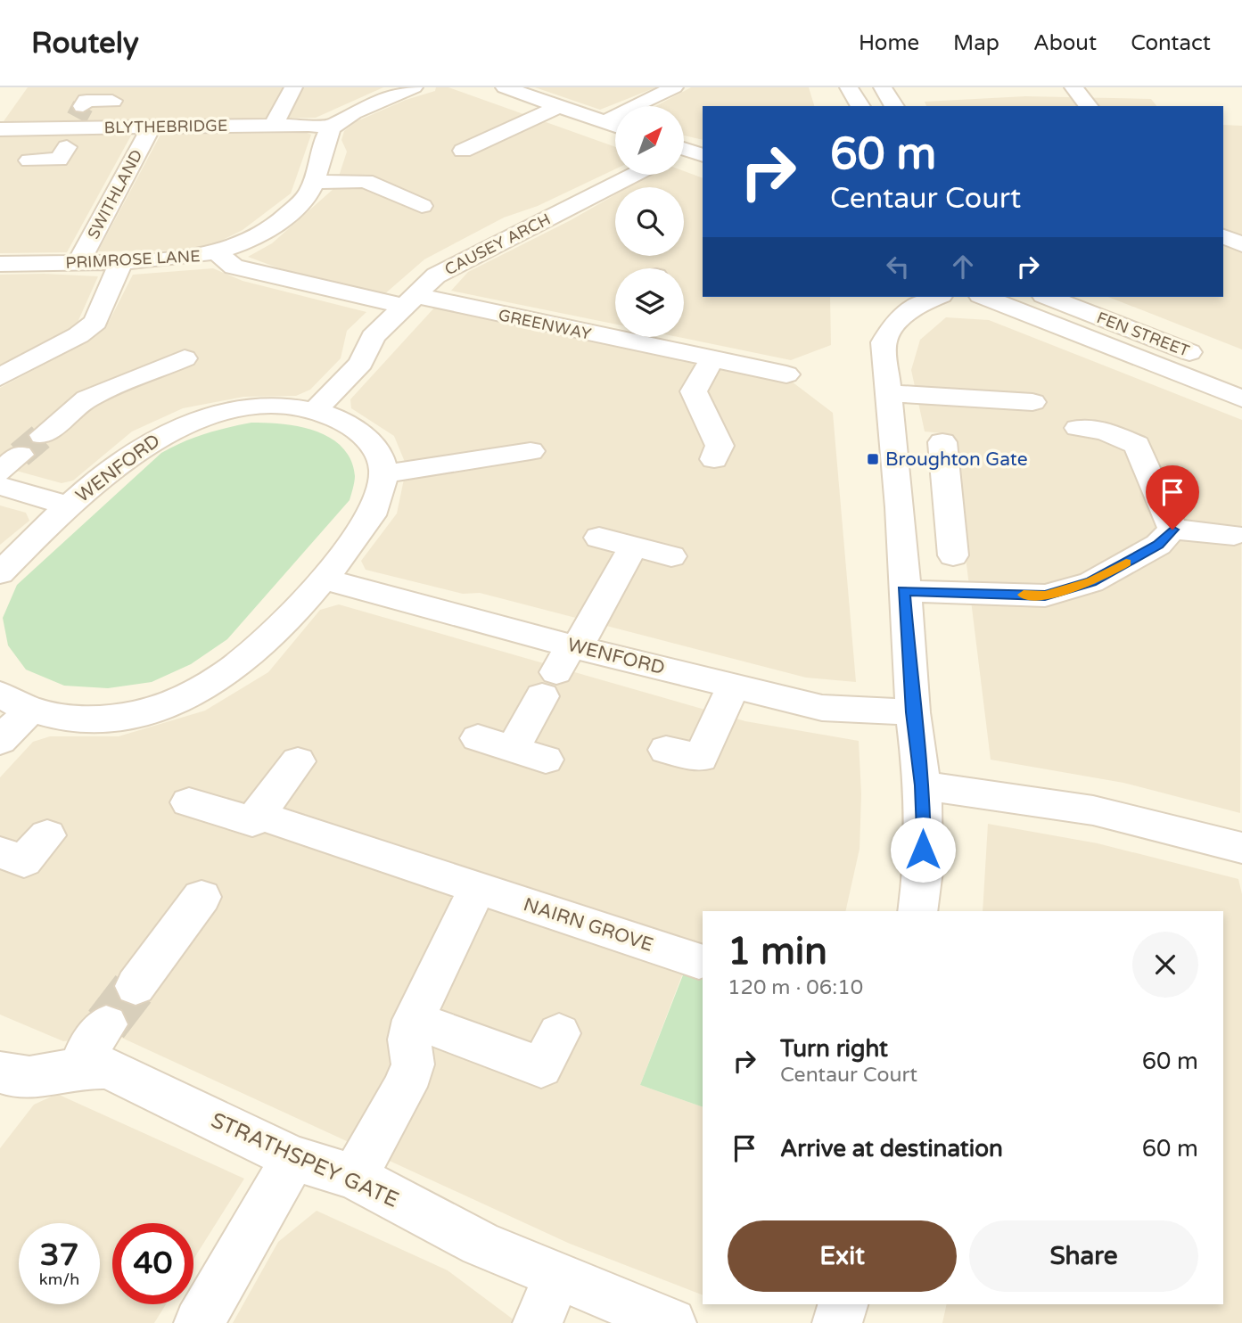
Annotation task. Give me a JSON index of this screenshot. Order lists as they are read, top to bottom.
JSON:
{
  "streets": {
    "street": [
      "BLYTHEBRIDGE",
      "SWITHLAND",
      "CAUSEY ARCH",
      "PRIMROSE LANE",
      "GREENWAY",
      "FEN STREET",
      "WENFORD",
      "NAIRN GROVE",
      "STRATHSPEY GATE"
    ]
  },
  "crossings": [
    ["BLYTHEBRIDGE", "SWITHLAND"],
    ["BLYTHEBRIDGE", "PRIMROSE LANE"],
    ["SWITHLAND", "PRIMROSE LANE"],
    ["CAUSEY ARCH", "GREENWAY"],
    ["CAUSEY ARCH", "WENFORD"],
    ["PRIMROSE LANE", "GREENWAY"]
  ],
  "places": {
    "transit": ["Broughton Gate"]
  },
  "north": "top right",
  "page": {
    "header": "Routely",
    "nav": [
      "Home",
      "Map",
      "About",
      "Contact"
    ],
    "turn": ["60 m", "Centaur Court"],
    "heading": ["1 min", "120 m · 06:10"],
    "list": [
      {
        "name": "Turn right",
        "note": "Centaur Court",
        "value": "60 m"
      },
      {
        "name": "Arrive at destination",
        "value": "60 m"
      }
    ],
    "buttons": ["Exit", "Share"],
    "speed": "37 km/h",
    "limit": "40"
  }
}
